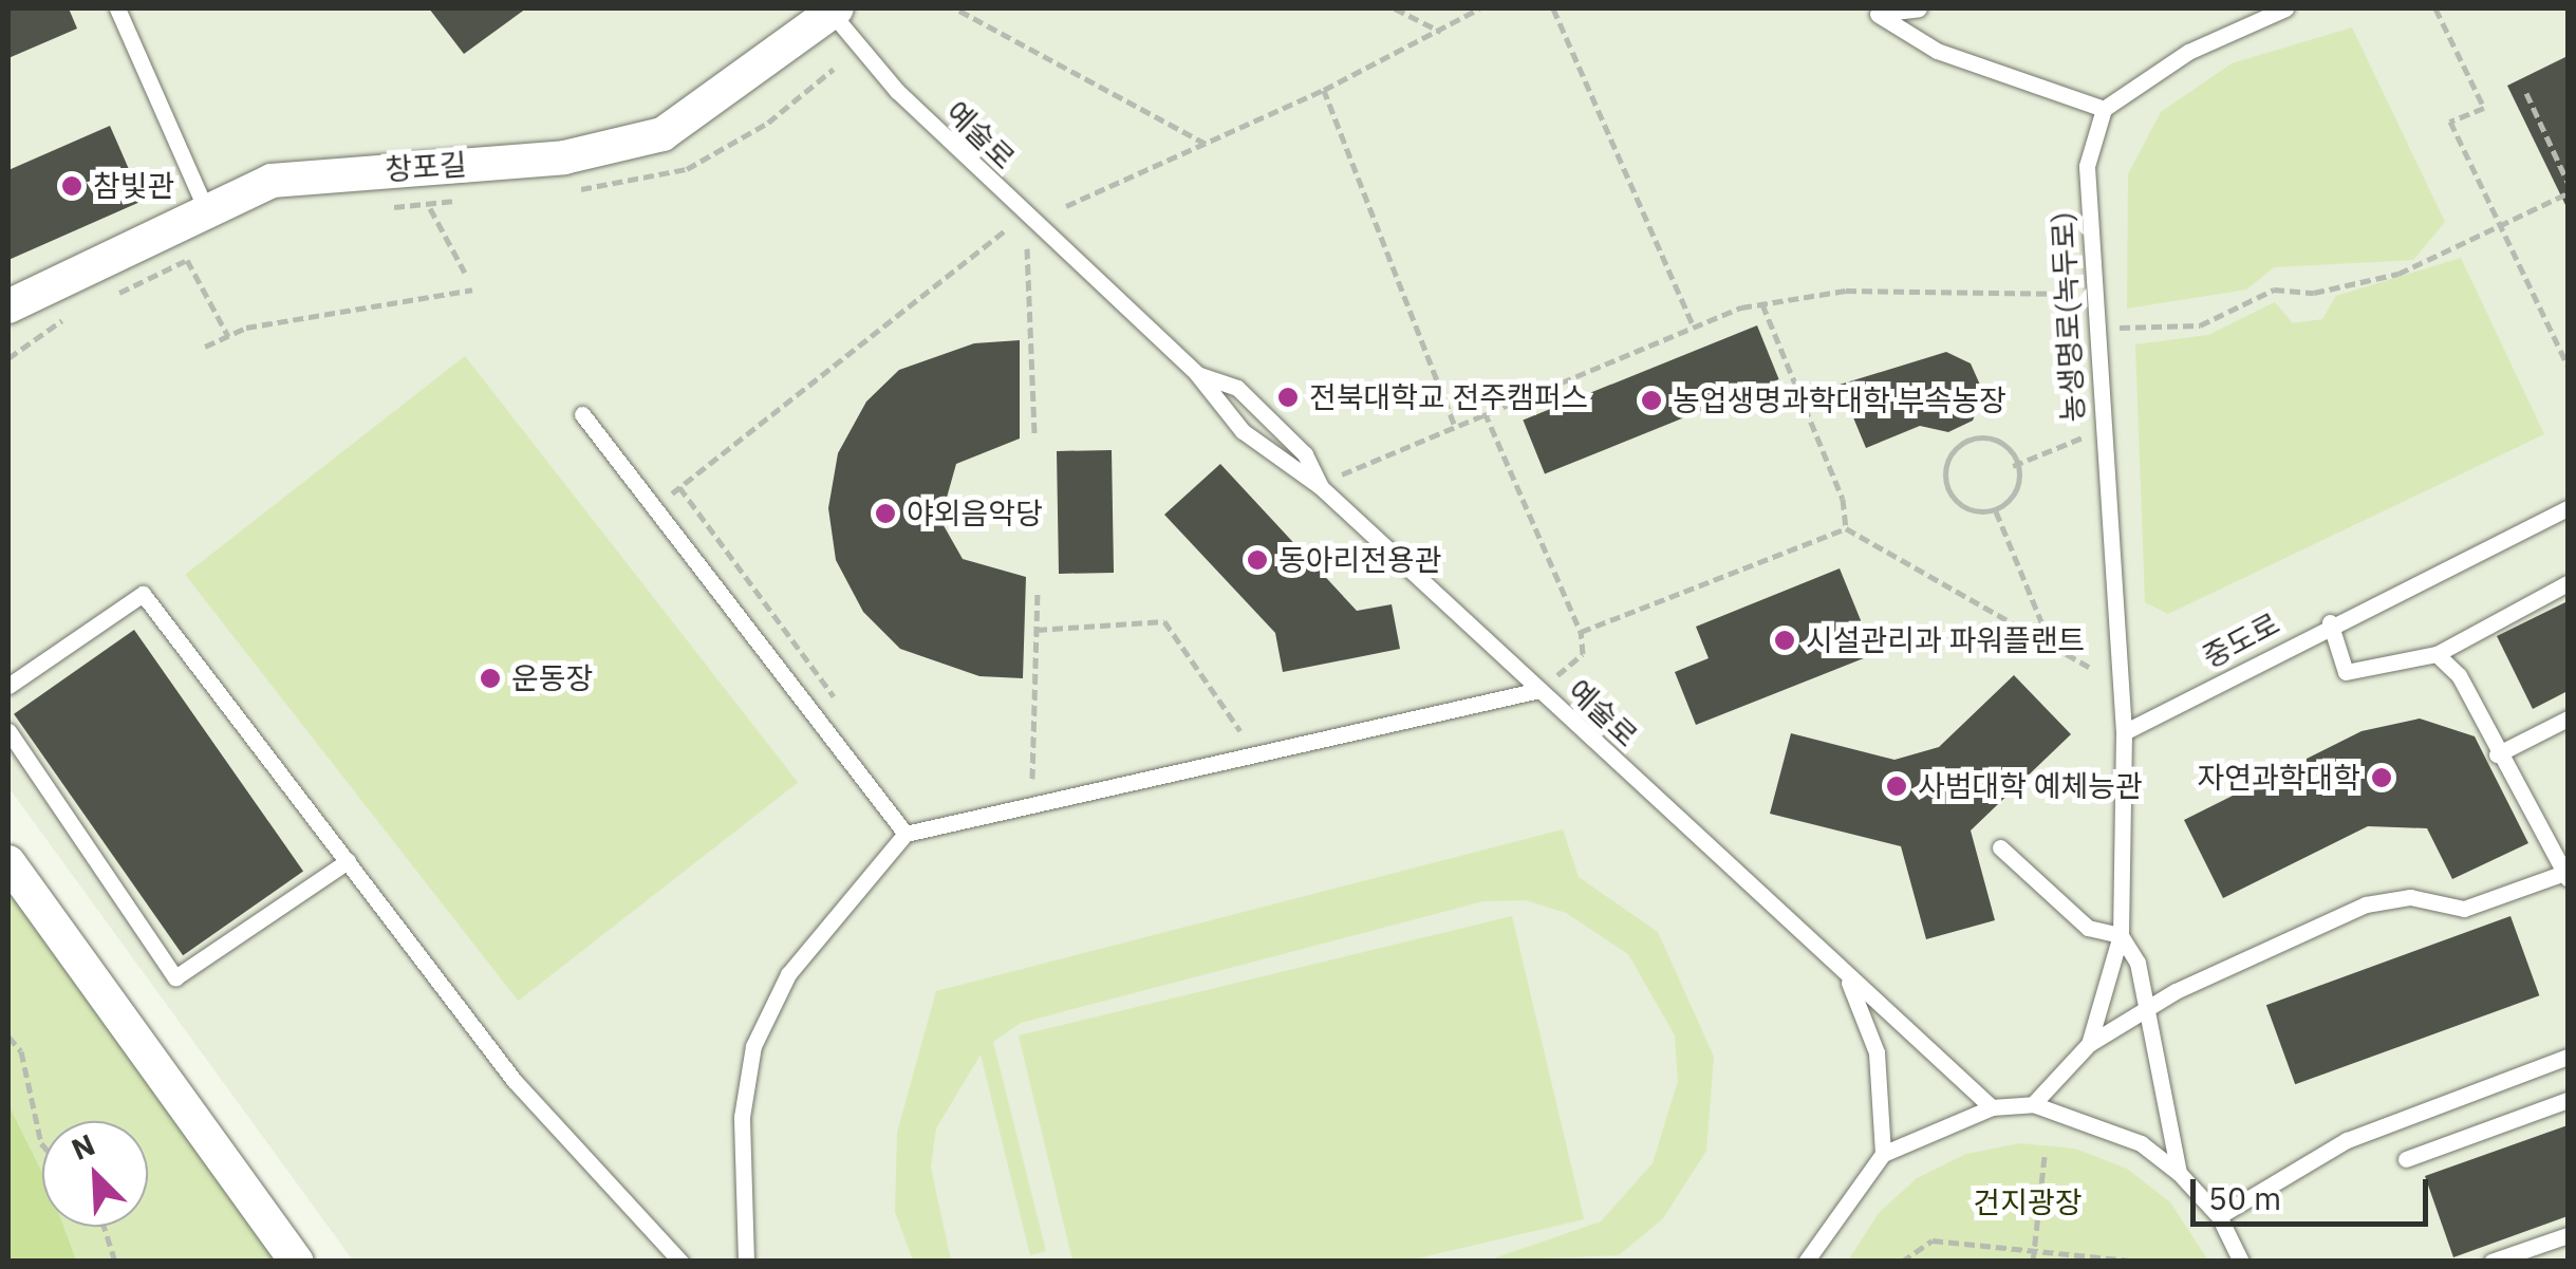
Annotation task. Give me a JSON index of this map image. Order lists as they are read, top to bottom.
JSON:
{
  "streets": {
    "street": ["창포길"],
    "lane": ["예술로", "농생명로(녹두로)", "중도로"]
  },
  "crossings": [
    ["예술로", "창포길"],
    ["농생명로(녹두로)", "중도로"]
  ],
  "parks": ["건지광장"],
  "places": [
    "참빛관",
    "전북대학교 전주캠퍼스",
    "농업생명과학대학 부속농장",
    "야외음악당",
    "동아리전용관",
    "시설관리과 파워플랜트",
    "운동장",
    "자연과학대학",
    "사범대학 예체능관"
  ],
  "scale_bar": "50 m",
  "north": "top left"
}
